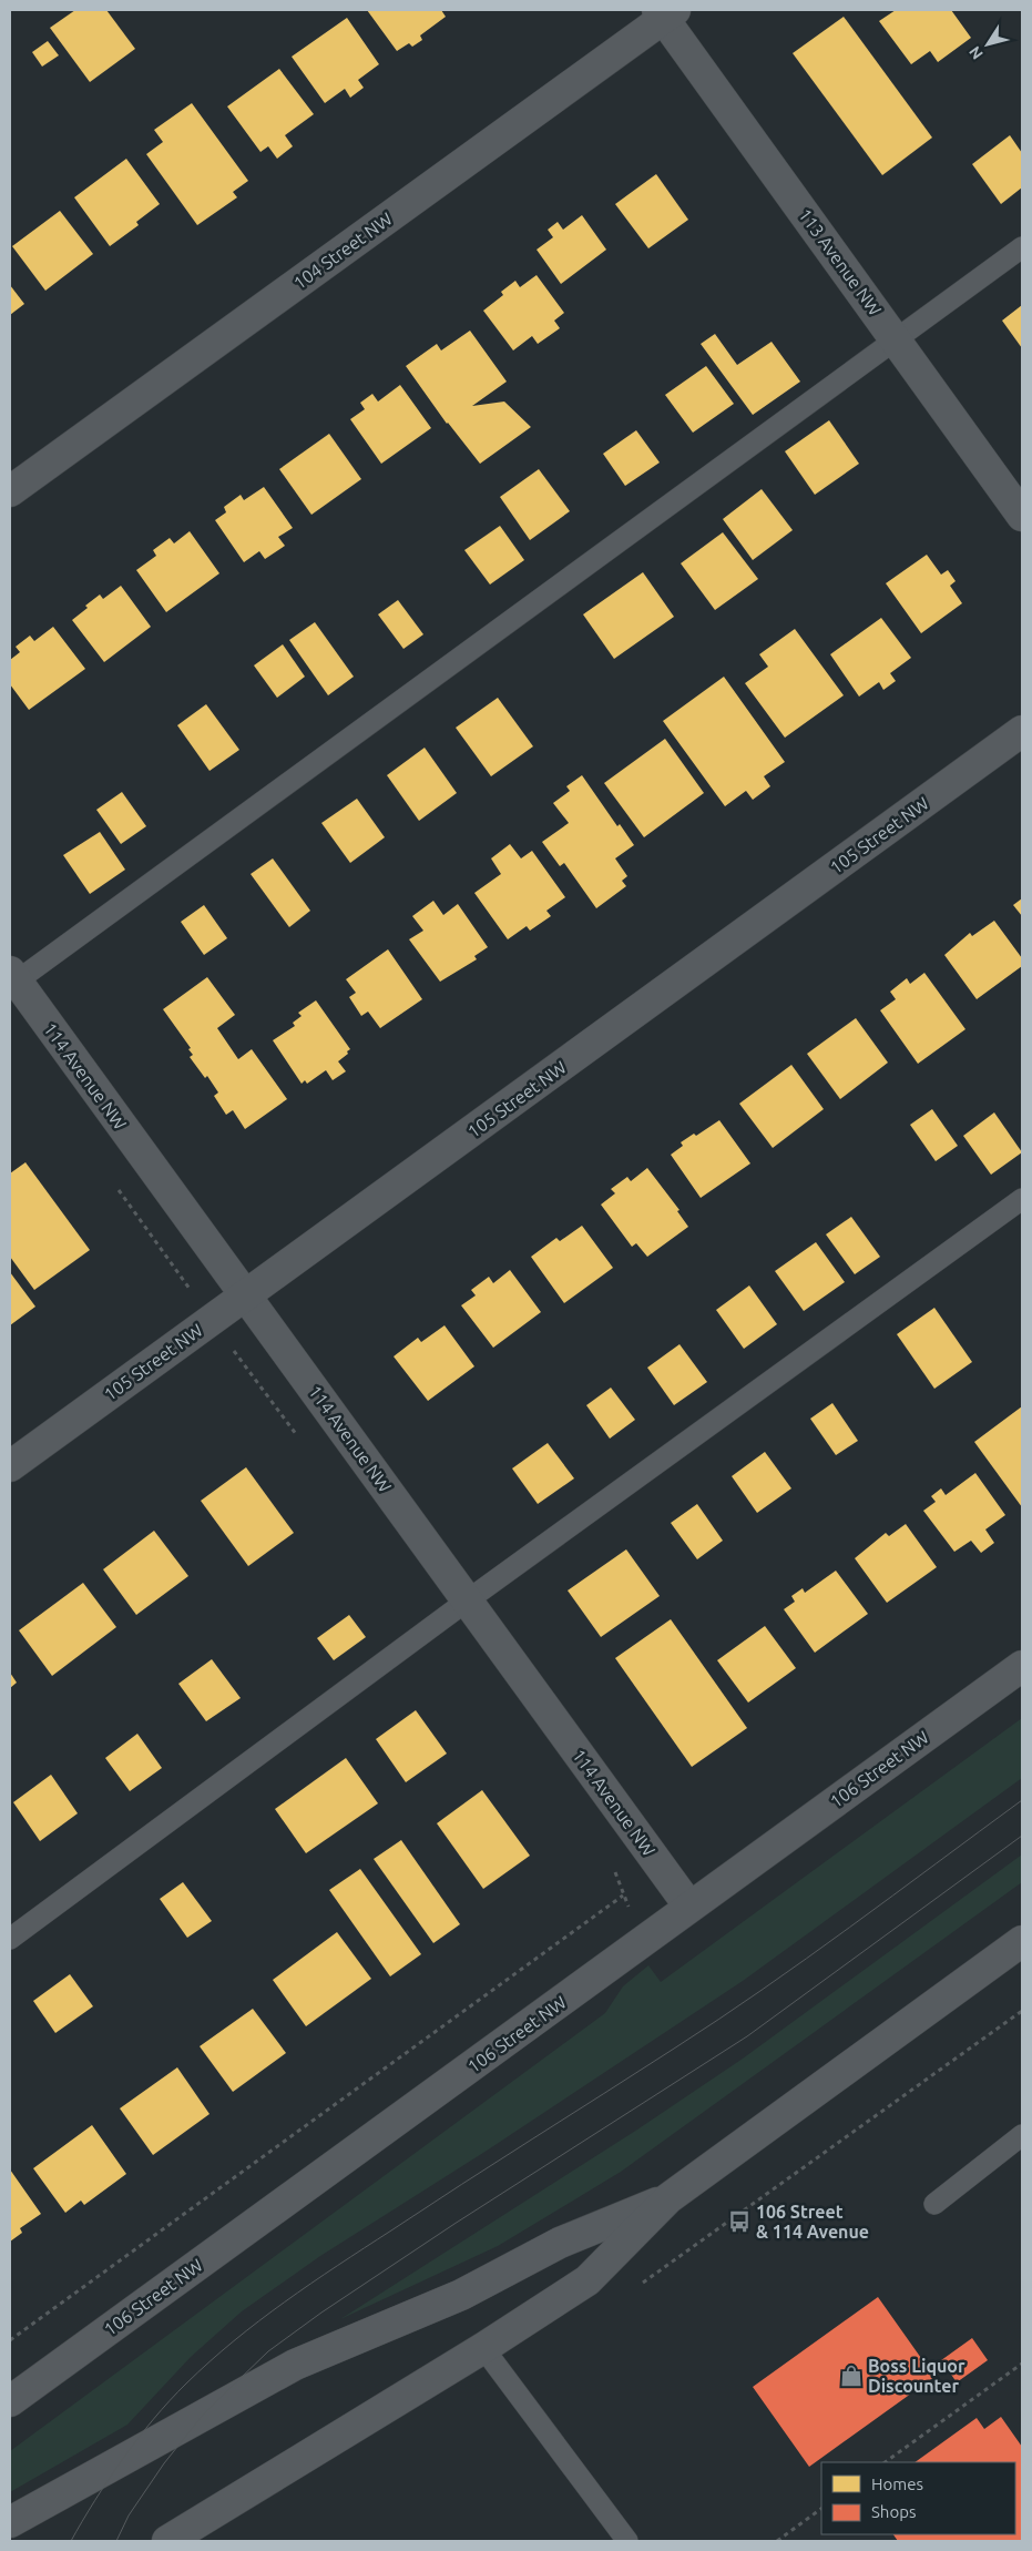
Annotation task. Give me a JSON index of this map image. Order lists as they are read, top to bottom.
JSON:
{
  "streets": {
    "street": [
      "104 Street NW",
      "113 Avenue NW",
      "105 Street NW",
      "114 Avenue NW",
      "106 Street NW"
    ]
  },
  "crossings": [
    ["104 Street NW", "113 Avenue NW"],
    ["105 Street NW", "114 Avenue NW"],
    ["114 Avenue NW", "106 Street NW"]
  ],
  "places": {
    "bus stop": ["106 Street & 114 Avenue"],
    "shop": ["Boss Liquor Discounter"]
  },
  "legend": ["Homes", "Shops"],
  "north": "bottom left"
}
